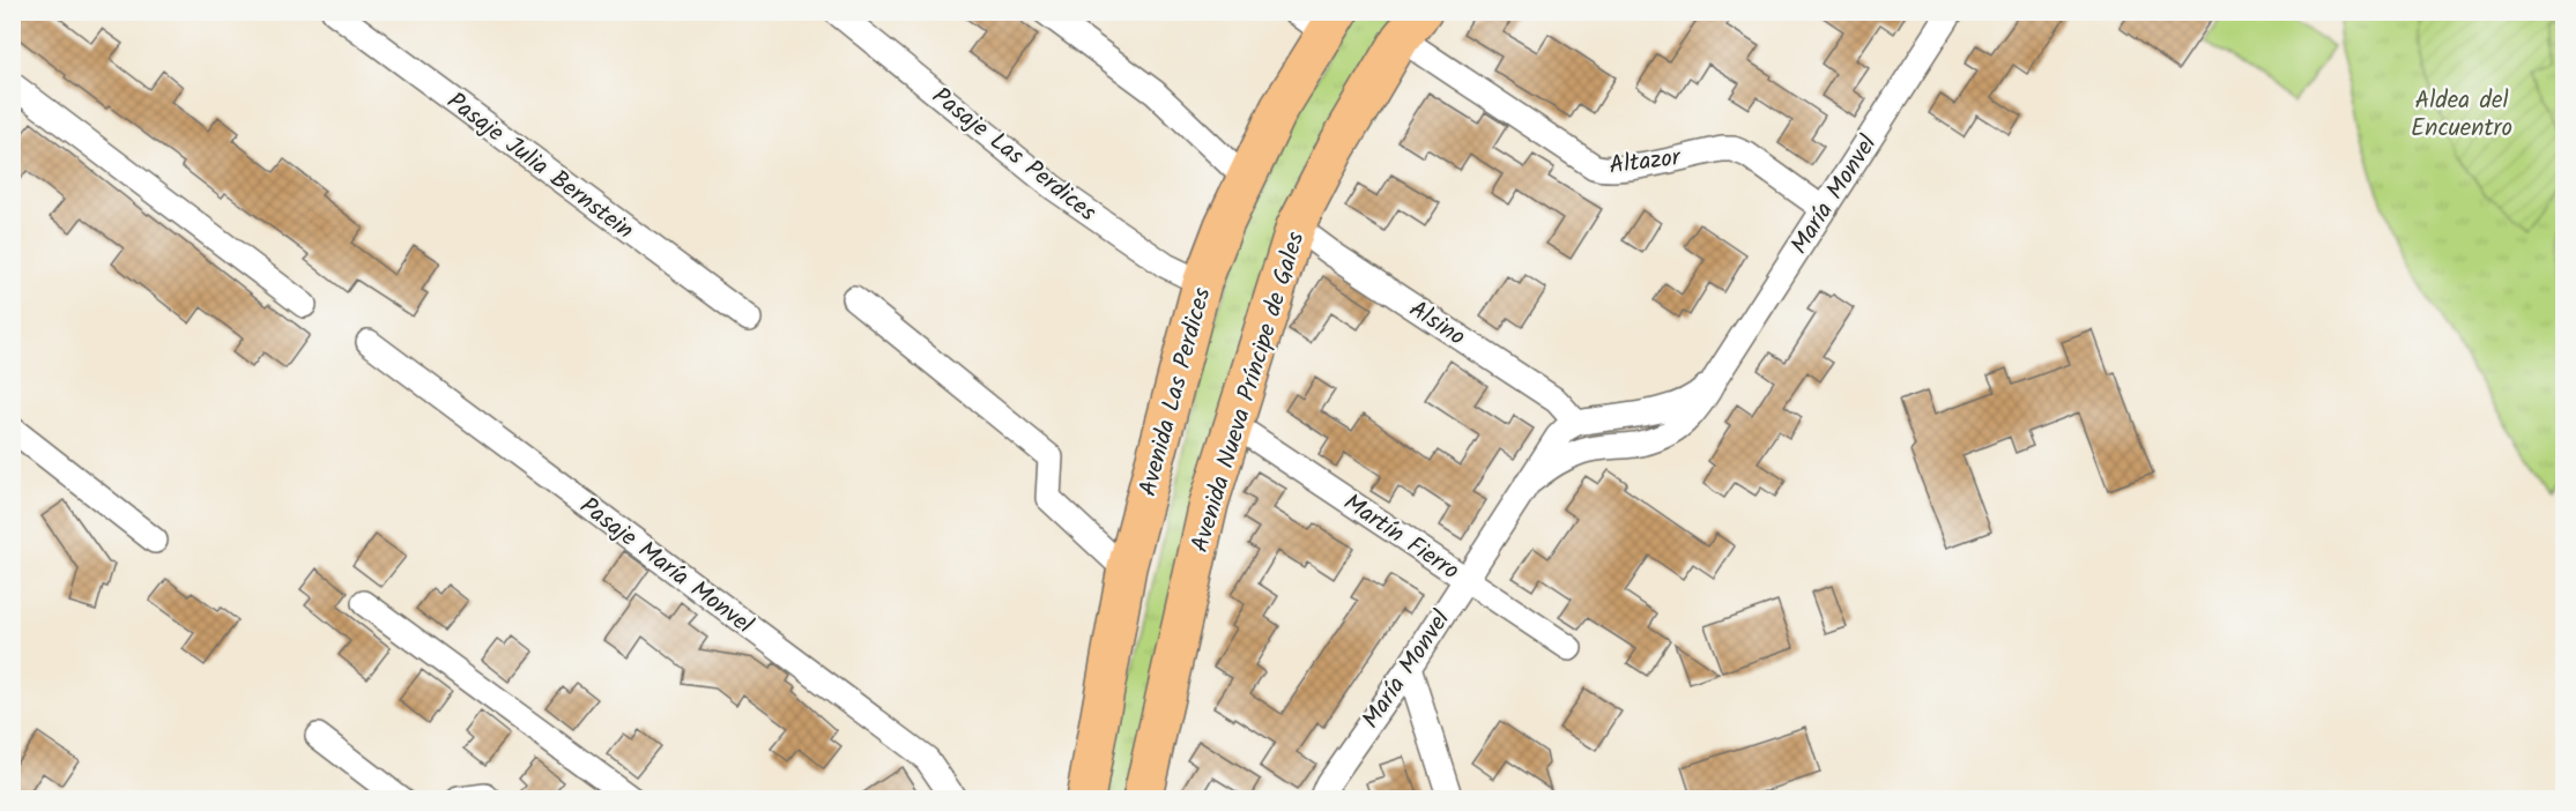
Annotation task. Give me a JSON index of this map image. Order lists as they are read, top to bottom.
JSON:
{
  "streets": {
    "main road": ["Avenida Las Perdices", "Avenida Nueva Príncipe de Gales"],
    "street": [
      "Pasaje Las Perdices",
      "Altazor",
      "Pasaje Julia Bernstein",
      "María Monvel",
      "Alsino",
      "Martín Fierro",
      "Pasaje María Monvel"
    ]
  },
  "crossings": [
    ["Pasaje Las Perdices", "Avenida Las Perdices"],
    ["Altazor", "María Monvel"],
    ["Altazor", "Avenida Nueva Príncipe de Gales"],
    ["María Monvel", "Alsino"],
    ["María Monvel", "Martín Fierro"],
    ["Alsino", "Avenida Nueva Príncipe de Gales"],
    ["Avenida Nueva Príncipe de Gales", "Martín Fierro"]
  ],
  "parks": ["Aldea del Encuentro"]
}
